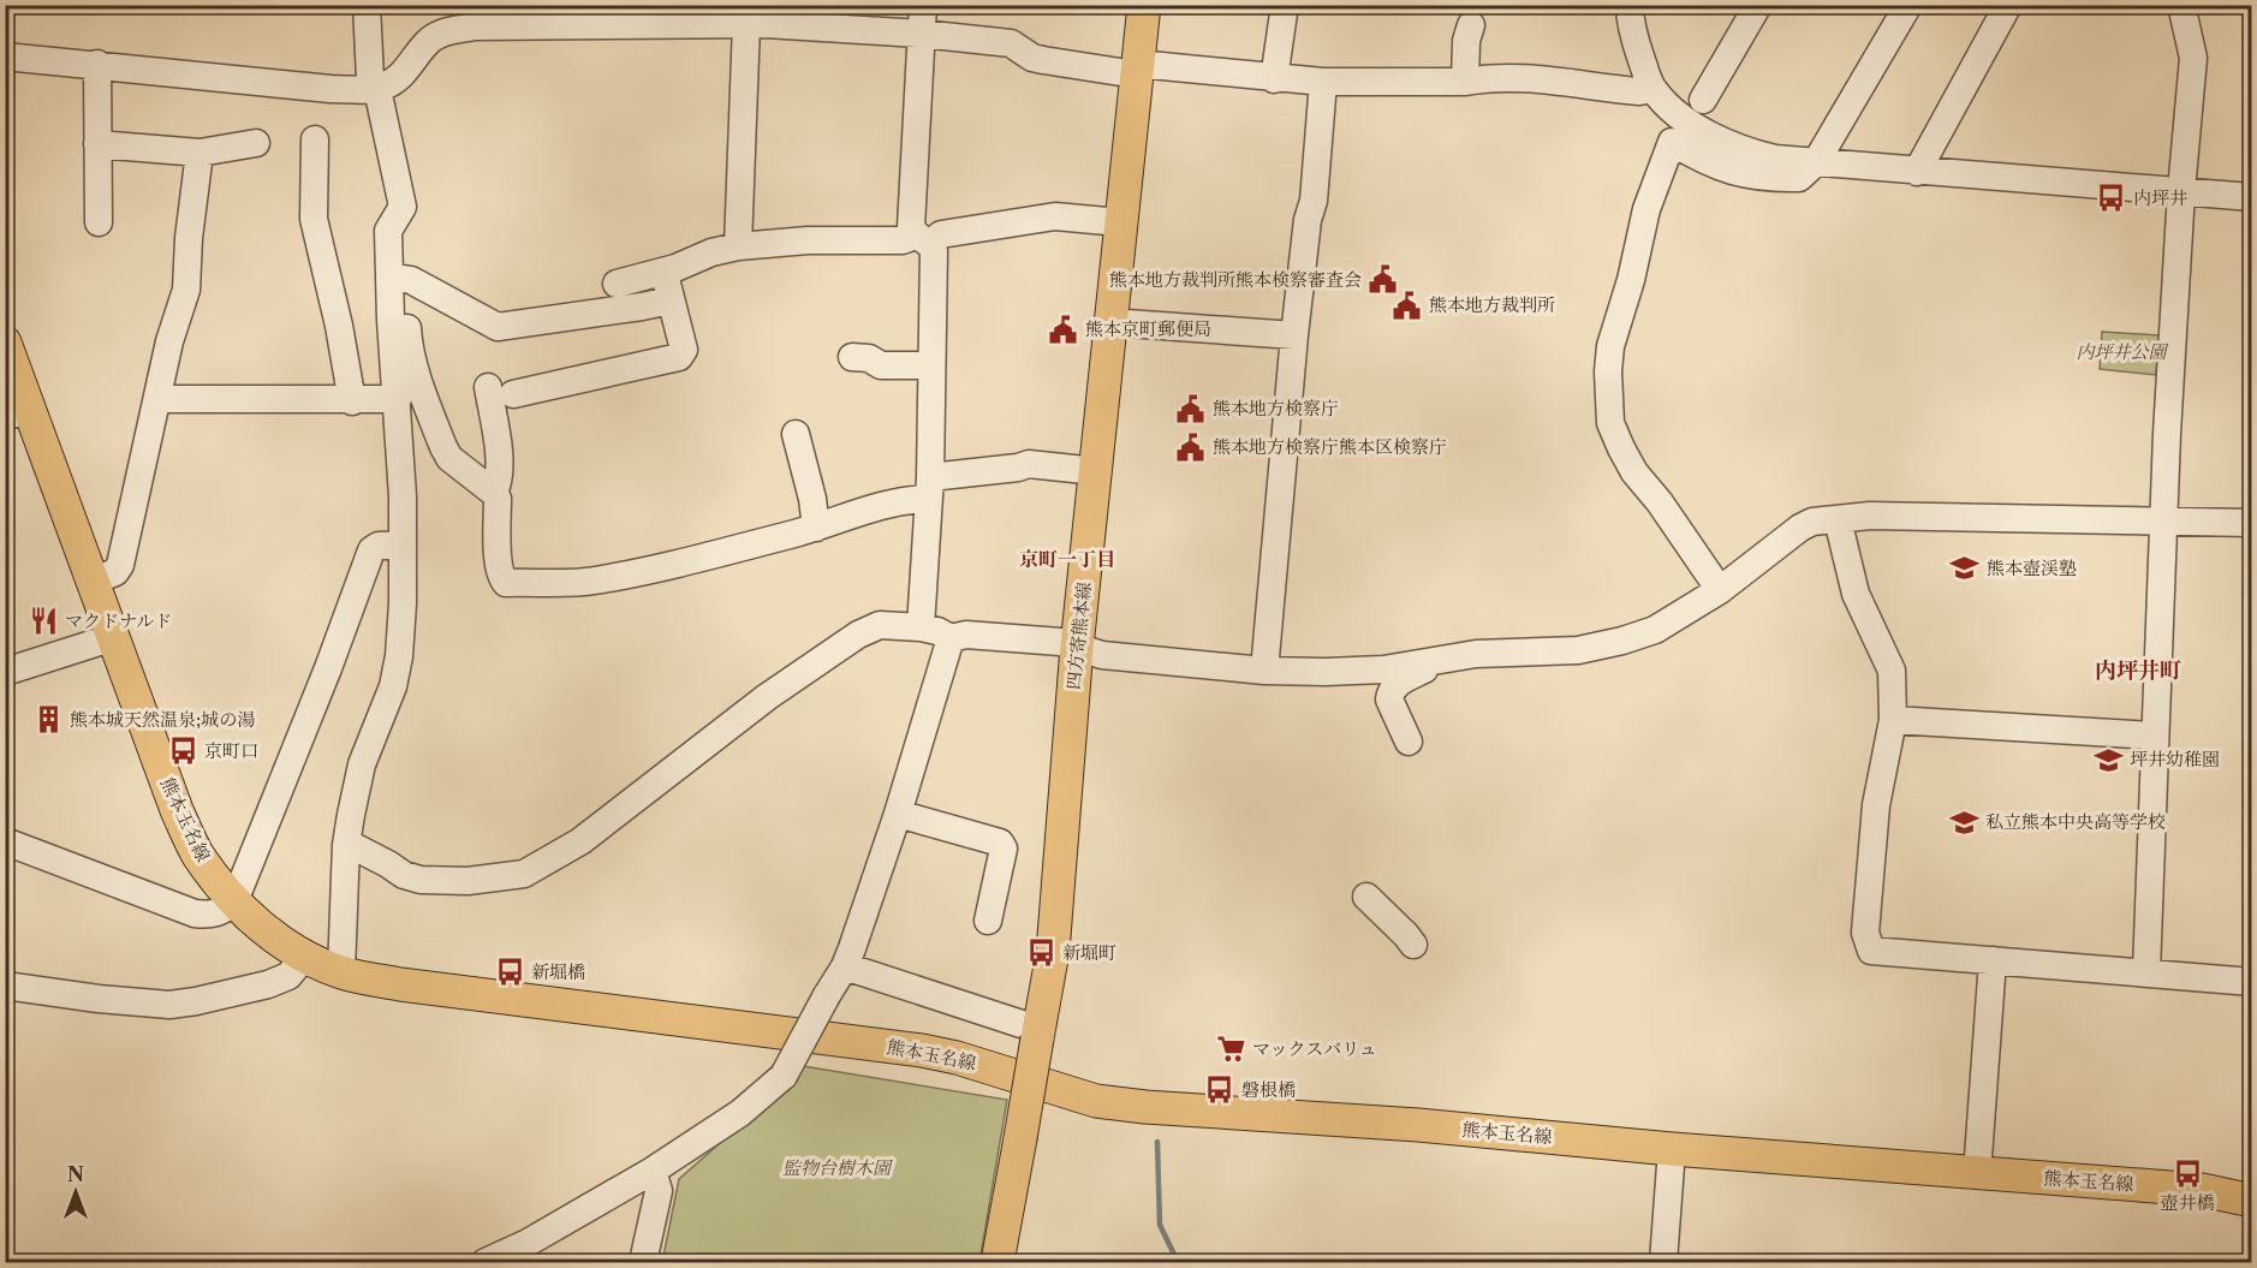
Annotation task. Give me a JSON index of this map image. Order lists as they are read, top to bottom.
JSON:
{
  "streets": {
    "main road": ["四方寄熊本線", "熊本玉名線"]
  },
  "districts": ["京町一丁目", "内坪井町"],
  "parks": ["内坪井公園", "監物台樹木園"],
  "places": {
    "bus stop": [
      "内坪井",
      "京町口",
      "新堀町",
      "新堀橋",
      "磐根橋",
      "壺井橋"
    ],
    "public building": [
      "熊本地方裁判所熊本検察審査会",
      "熊本地方裁判所",
      "熊本京町郵便局",
      "熊本地方検察庁",
      "熊本地方検察庁熊本区検察庁"
    ],
    "school or university": ["熊本壺渓塾", "坪井幼稚園", "私立熊本中央高等学校"],
    "restaurant": ["マクドナルド"],
    "building": ["熊本城天然温泉;城の湯"],
    "supermarket": ["マックスバリュ"]
  },
  "north": "top"
}
